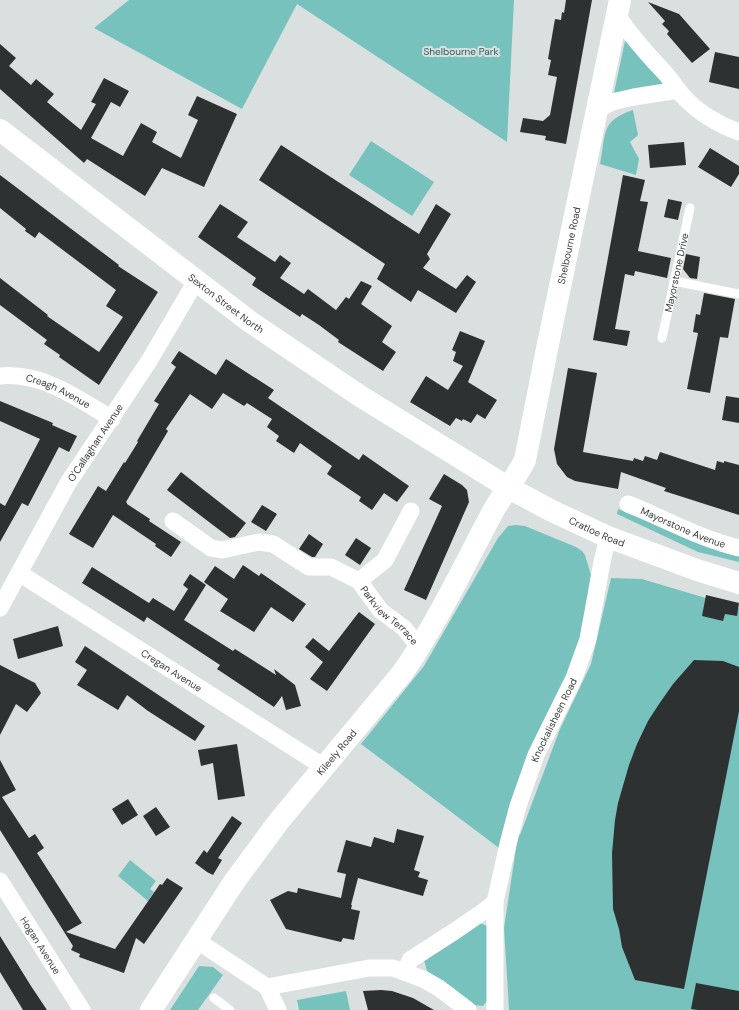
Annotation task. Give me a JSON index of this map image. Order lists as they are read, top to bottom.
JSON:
{
  "streets": {
    "main road": [
      "Shelbourne Road",
      "Sexton Street North",
      "Cratloe Road",
      "Kileely Road"
    ],
    "street": [
      "Creagh Avenue",
      "O'Callaghan Avenue",
      "Mayorstone Avenue",
      "Parkview Terrace",
      "Cregan Avenue",
      "Knockalisheen Road",
      "Hogan Avenue"
    ],
    "lane": ["Mayorstone Drive"]
  },
  "crossings": [
    ["Shelbourne Road", "Cratloe Road"],
    ["Shelbourne Road", "Kileely Road"],
    ["Sexton Street North", "O'Callaghan Avenue"],
    ["Sexton Street North", "Cratloe Road"],
    ["Creagh Avenue", "O'Callaghan Avenue"],
    ["O'Callaghan Avenue", "Cregan Avenue"],
    ["Cratloe Road", "Knockalisheen Road"],
    ["Cratloe Road", "Kileely Road"],
    ["Parkview Terrace", "Kileely Road"],
    ["Cregan Avenue", "Kileely Road"]
  ],
  "parks": ["Shelbourne Park"]
}
